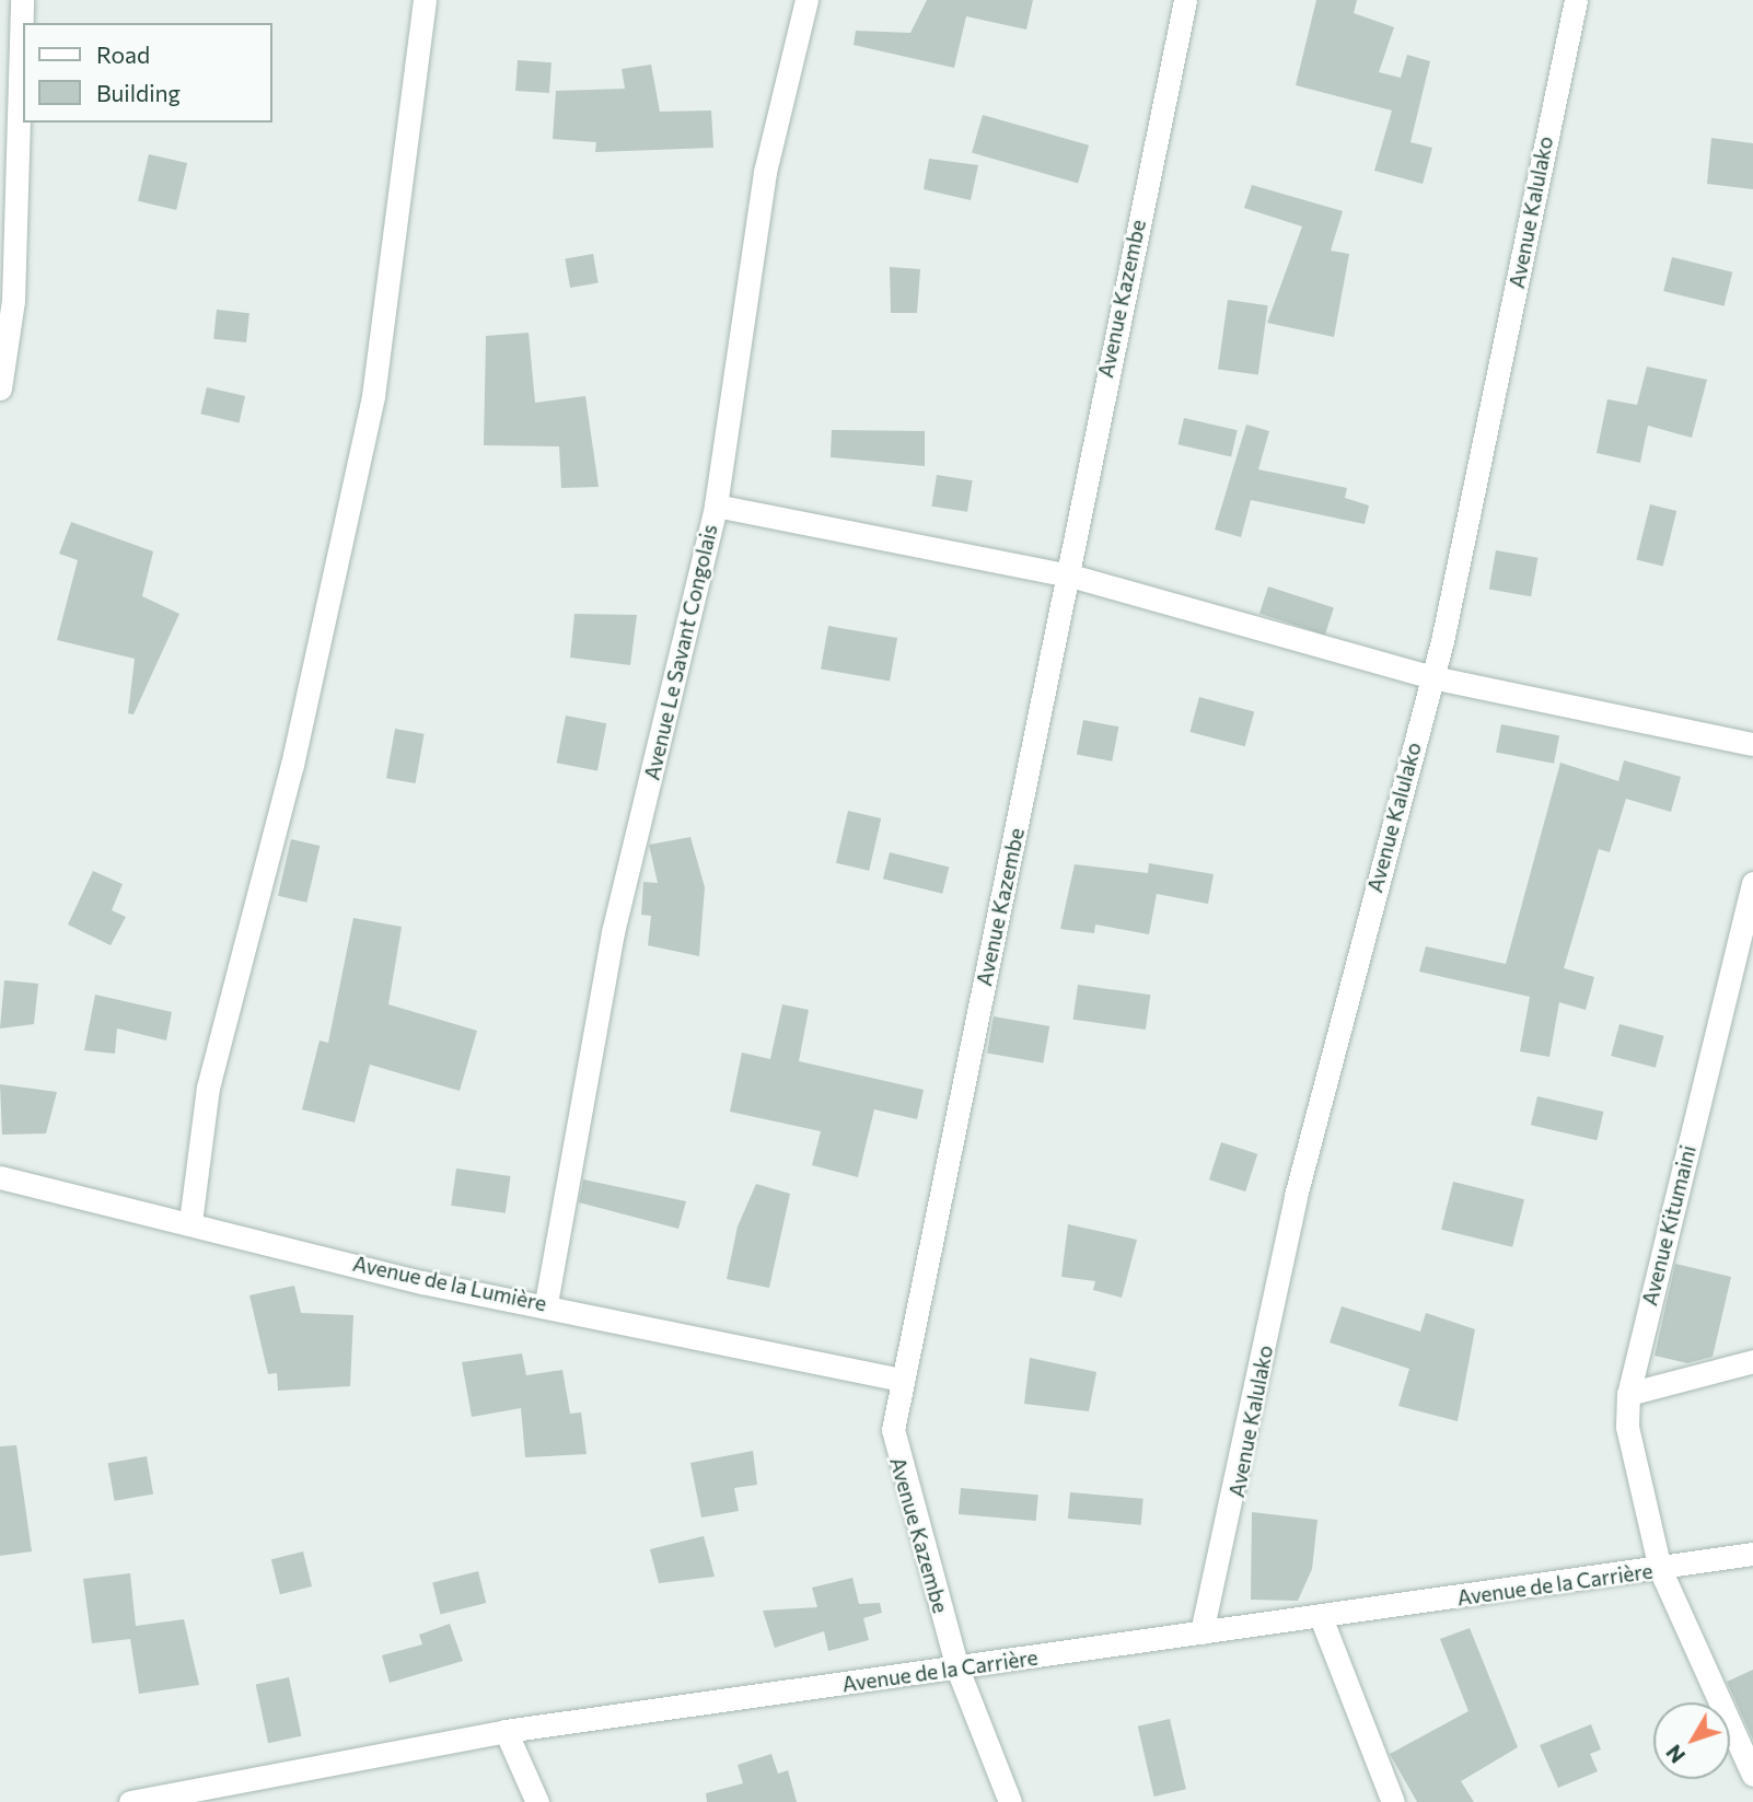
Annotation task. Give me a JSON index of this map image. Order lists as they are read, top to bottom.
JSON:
{
  "streets": {
    "street": [
      "Avenue Kalulako",
      "Avenue Kazembe",
      "Avenue Le Savant Congolais",
      "Avenue Kitumaini",
      "Avenue de la Lumière",
      "Avenue de la Carrière"
    ]
  },
  "crossings": [
    ["Avenue Kalulako", "Avenue de la Carrière"],
    ["Avenue Kazembe", "Avenue de la Lumière"],
    ["Avenue Kazembe", "Avenue de la Carrière"],
    ["Avenue Le Savant Congolais", "Avenue de la Lumière"],
    ["Avenue Kitumaini", "Avenue de la Carrière"]
  ],
  "legend": ["Road", "Building"],
  "north": "bottom left"
}
